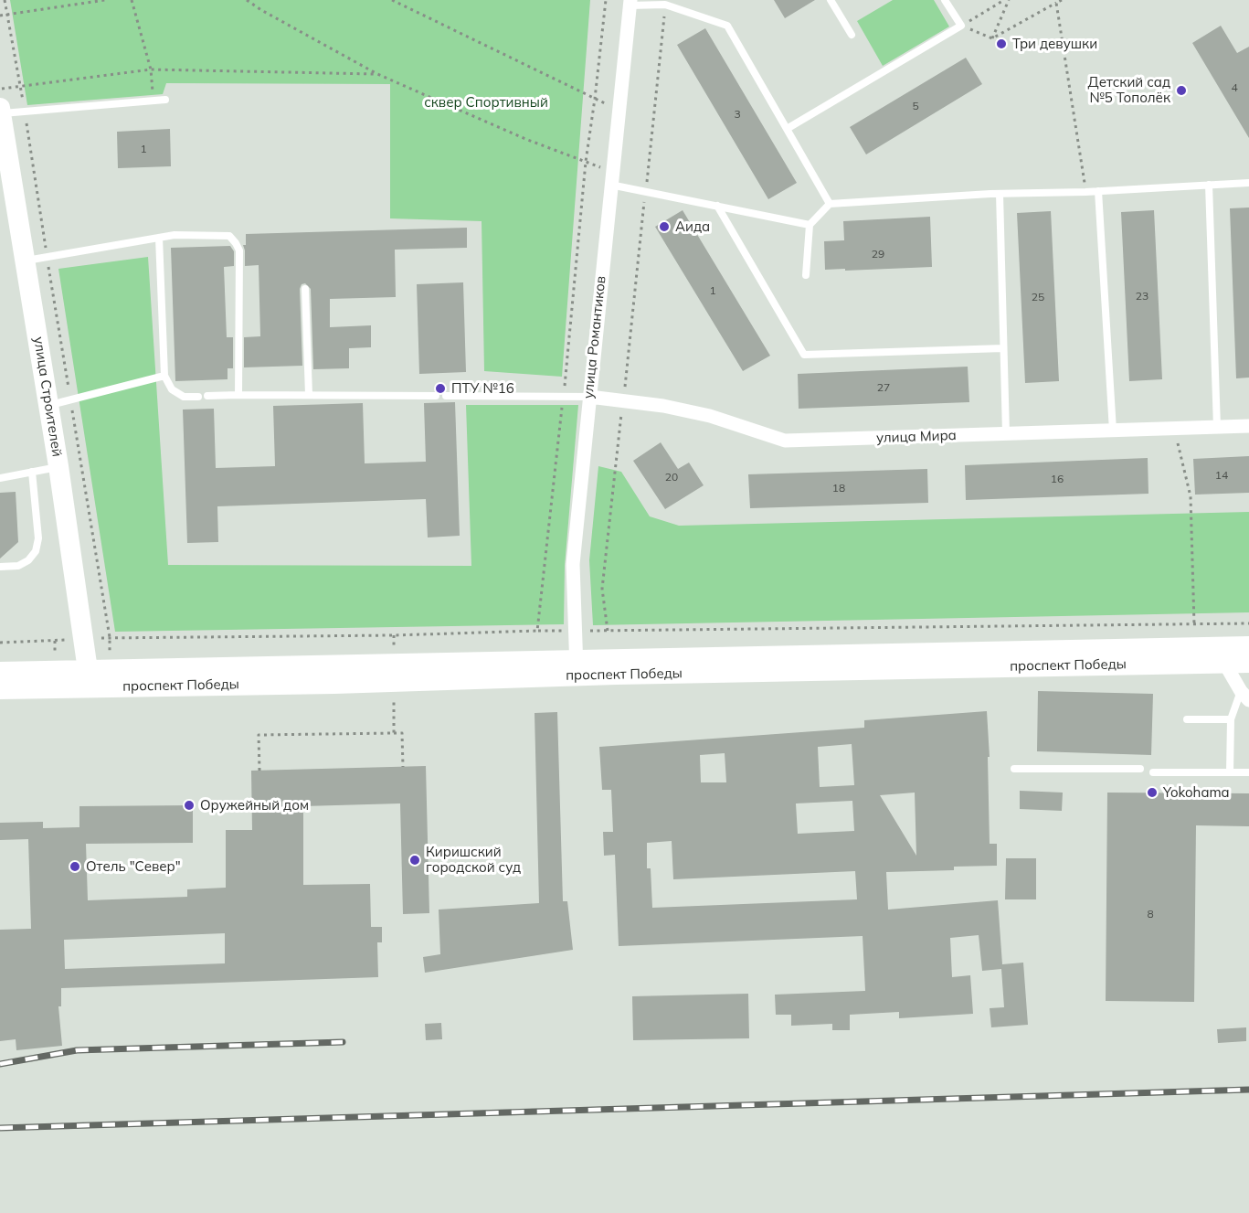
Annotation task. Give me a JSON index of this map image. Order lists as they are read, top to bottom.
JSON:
{
  "streets": {
    "main road": ["улица Строителей", "проспект Победы"],
    "street": ["улица Романтиков", "улица Мира"]
  },
  "crossings": [
    ["улица Романтиков", "улица Мира"],
    ["улица Романтиков", "проспект Победы"],
    ["улица Строителей", "проспект Победы"]
  ],
  "parks": ["сквер Спортивный"],
  "places": [
    "Три девушки",
    "Детский сад №5 Тополёк",
    "Аида",
    "ПТУ №16",
    "Yokohama",
    "Оружейный дом",
    "Киришский городской суд",
    "Отель \"Север\""
  ],
  "house_numbers": [
    "4",
    "5",
    "3",
    "1",
    "29",
    "1",
    "23",
    "25",
    "27",
    "14",
    "20",
    "16",
    "18",
    "8"
  ]
}
